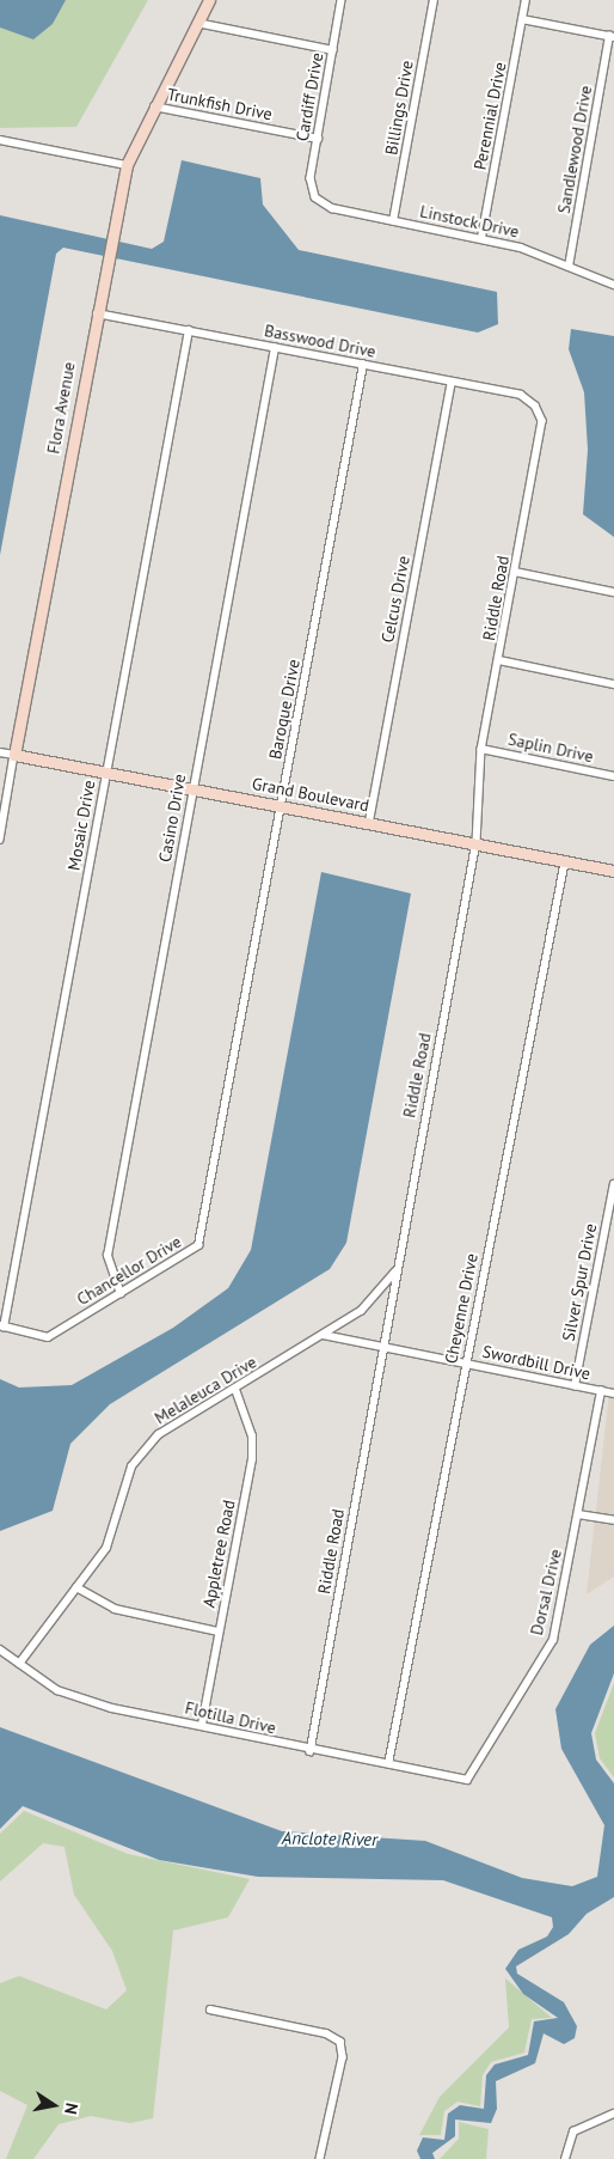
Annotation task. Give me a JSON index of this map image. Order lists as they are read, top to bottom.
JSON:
{
  "streets": {
    "street": [
      "Cardiff Drive",
      "Trunkfish Drive",
      "Billings Drive",
      "Perennial Drive",
      "Sandlewood Drive",
      "Linstock Drive",
      "Basswood Drive",
      "Flora Avenue",
      "Riddle Road",
      "Celcus Drive",
      "Baroque Drive",
      "Saplin Drive",
      "Grand Boulevard",
      "Casino Drive",
      "Mosaic Drive",
      "Chancellor Drive",
      "Silver Spur Drive",
      "Cheyenne Drive",
      "Swordbill Drive",
      "Melaleuca Drive",
      "Appletree Road",
      "Dorsal Drive",
      "Flotilla Drive"
    ]
  },
  "crossings": [
    ["Cardiff Drive", "Trunkfish Drive"],
    ["Cardiff Drive", "Linstock Drive"],
    ["Trunkfish Drive", "Flora Avenue"],
    ["Billings Drive", "Linstock Drive"],
    ["Perennial Drive", "Linstock Drive"],
    ["Sandlewood Drive", "Linstock Drive"],
    ["Basswood Drive", "Flora Avenue"],
    ["Basswood Drive", "Riddle Road"],
    ["Basswood Drive", "Celcus Drive"],
    ["Basswood Drive", "Baroque Drive"],
    ["Basswood Drive", "Casino Drive"],
    ["Basswood Drive", "Mosaic Drive"],
    ["Flora Avenue", "Grand Boulevard"],
    ["Riddle Road", "Saplin Drive"],
    ["Riddle Road", "Grand Boulevard"],
    ["Riddle Road", "Swordbill Drive"],
    ["Riddle Road", "Melaleuca Drive"],
    ["Riddle Road", "Flotilla Drive"],
    ["Celcus Drive", "Grand Boulevard"],
    ["Baroque Drive", "Grand Boulevard"],
    ["Baroque Drive", "Chancellor Drive"],
    ["Grand Boulevard", "Casino Drive"],
    ["Grand Boulevard", "Mosaic Drive"],
    ["Grand Boulevard", "Cheyenne Drive"],
    ["Casino Drive", "Chancellor Drive"],
    ["Mosaic Drive", "Chancellor Drive"],
    ["Silver Spur Drive", "Swordbill Drive"],
    ["Cheyenne Drive", "Swordbill Drive"],
    ["Cheyenne Drive", "Flotilla Drive"],
    ["Swordbill Drive", "Melaleuca Drive"],
    ["Swordbill Drive", "Dorsal Drive"],
    ["Melaleuca Drive", "Appletree Road"],
    ["Melaleuca Drive", "Flotilla Drive"],
    ["Appletree Road", "Flotilla Drive"],
    ["Dorsal Drive", "Flotilla Drive"]
  ],
  "water": ["Anclote River"],
  "north": "right"
}
